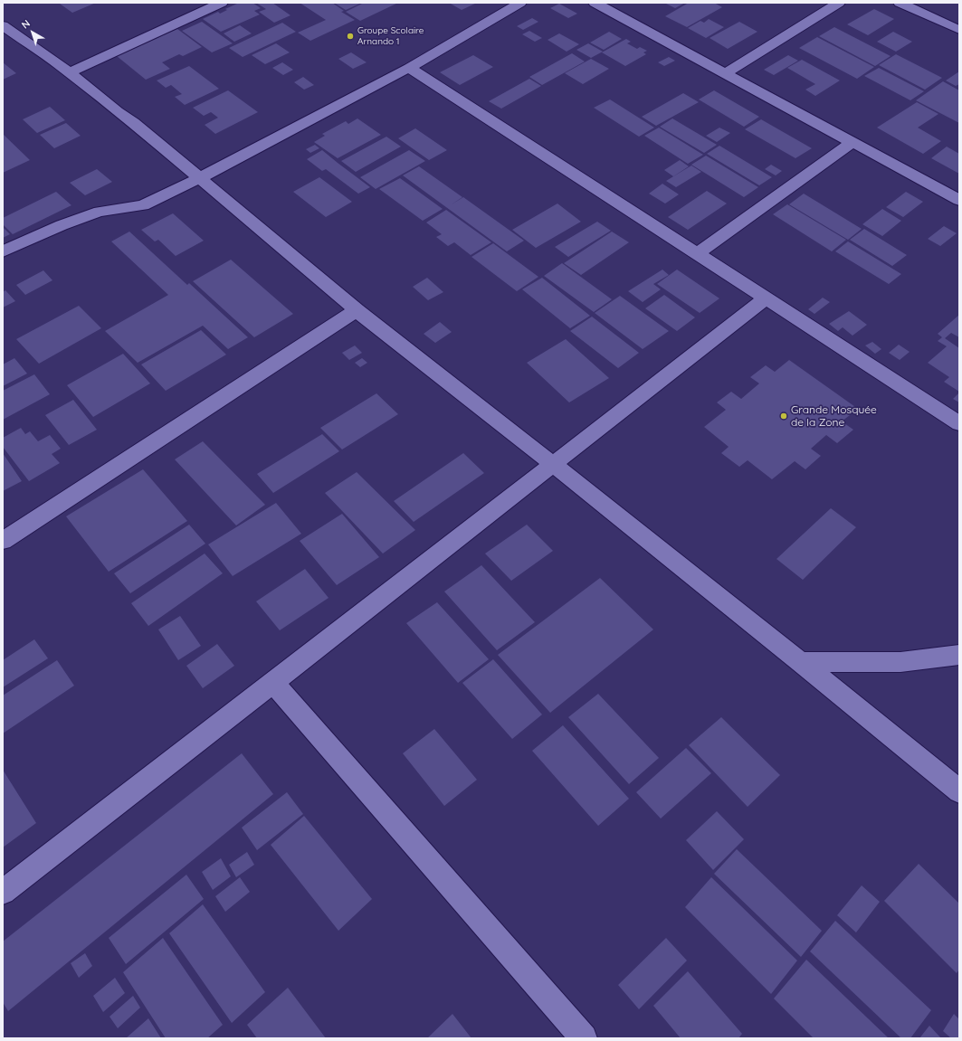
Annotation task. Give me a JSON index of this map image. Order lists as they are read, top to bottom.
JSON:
{
  "places": ["Groupe Scolaire Arnando 1", "Grande Mosquée de la Zone"],
  "north": "top left"
}
